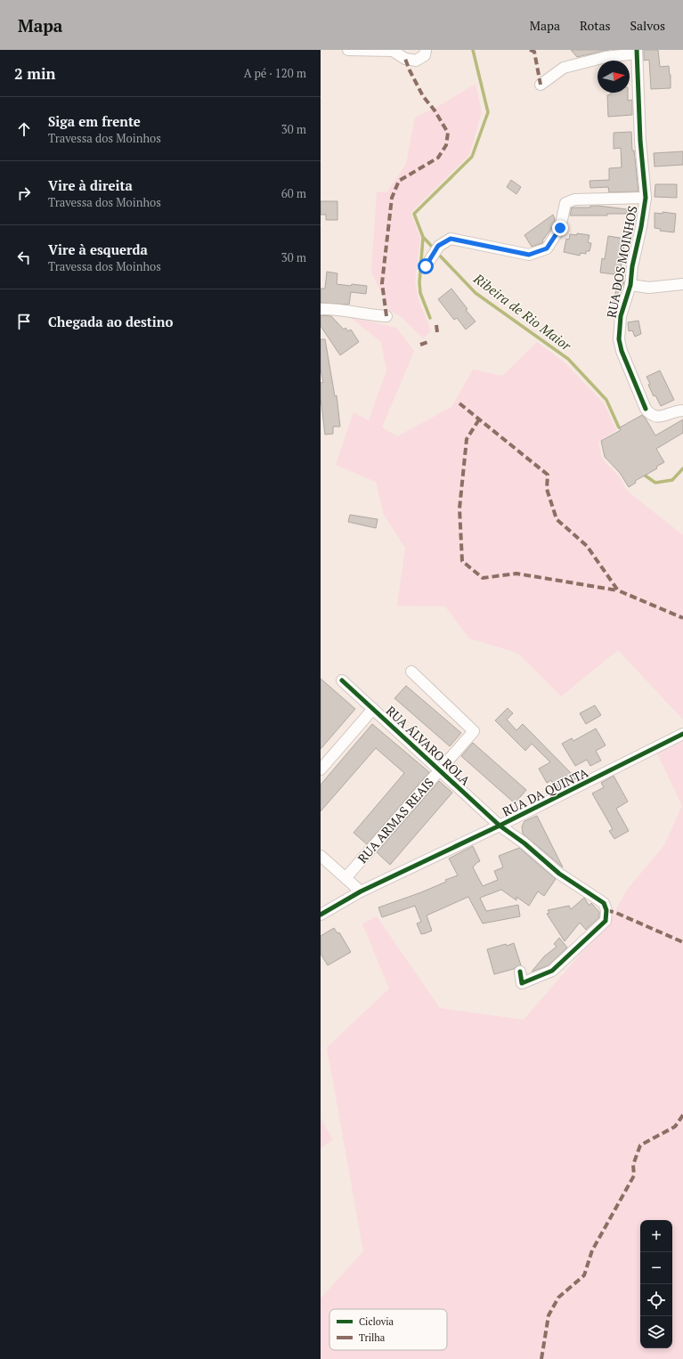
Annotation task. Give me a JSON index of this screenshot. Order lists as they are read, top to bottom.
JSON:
{
  "streets": {
    "street": [
      "RUA DOS MOINHOS",
      "RUA ÁLVARO ROLA",
      "RUA DA QUINTA",
      "RUA ARMAS REAIS"
    ]
  },
  "crossings": [
    ["RUA ÁLVARO ROLA", "RUA DA QUINTA"],
    ["RUA ÁLVARO ROLA", "RUA ARMAS REAIS"]
  ],
  "water": ["Ribeira de Rio Maior"],
  "legend": ["Ciclovia", "Trilha"],
  "north": "right",
  "page": {
    "header": "Mapa",
    "nav": ["Mapa", "Rotas", "Salvos"],
    "heading": ["2 min", "A pé · 120 m"],
    "list": [
      ["Siga em frente", "Travessa dos Moinhos", "30 m"],
      ["Vire à direita", "Travessa dos Moinhos", "60 m"],
      ["Vire à esquerda", "Travessa dos Moinhos", "30 m"],
      "Chegada ao destino"
    ],
    "map_buttons": ["+", "−"]
  }
}
